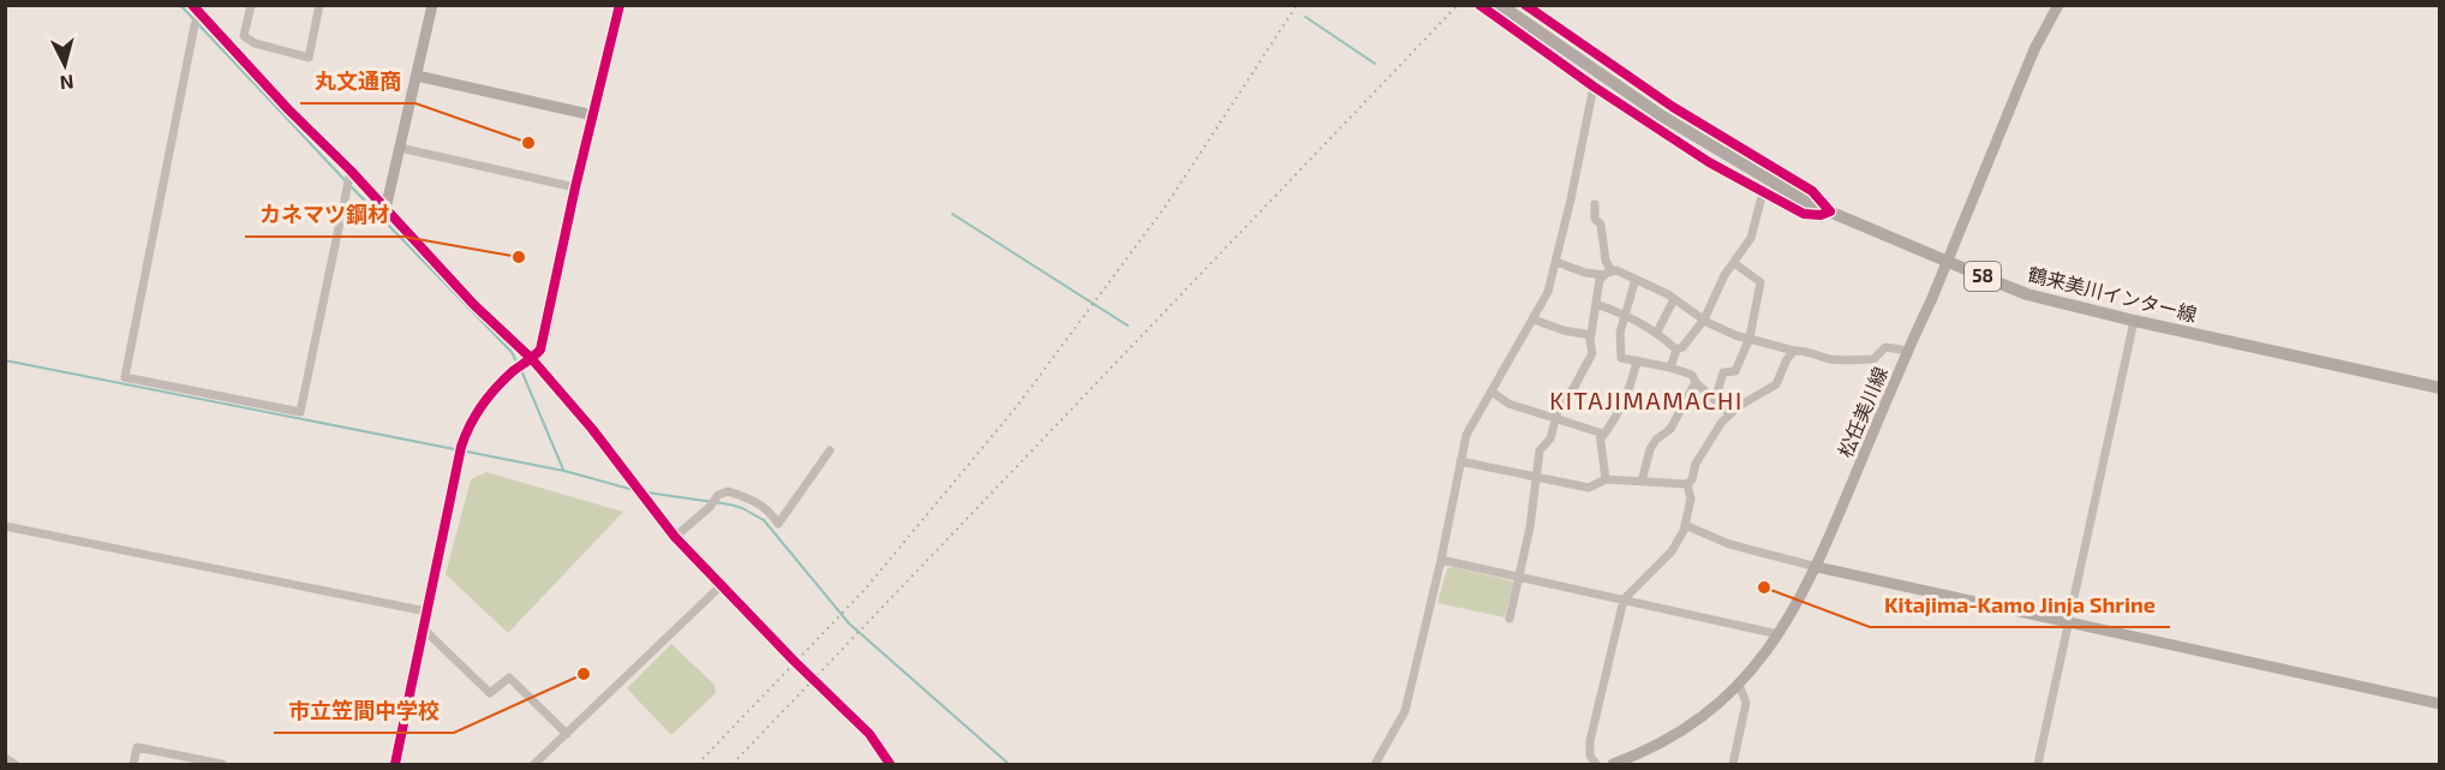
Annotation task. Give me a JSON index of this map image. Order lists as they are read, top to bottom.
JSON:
{
  "streets": {
    "main road": ["58", "鶴来美川インター線"],
    "street": ["松任美川線"]
  },
  "crossings": [
    ["鶴来美川インター線", "松任美川線"]
  ],
  "districts": ["KITAJIMAMACHI"],
  "places": [
    "丸文通商",
    "カネマツ鋼材",
    "Kitajima-Kamo Jinja Shrine",
    "市立笠間中学校"
  ],
  "north": "bottom"
}
